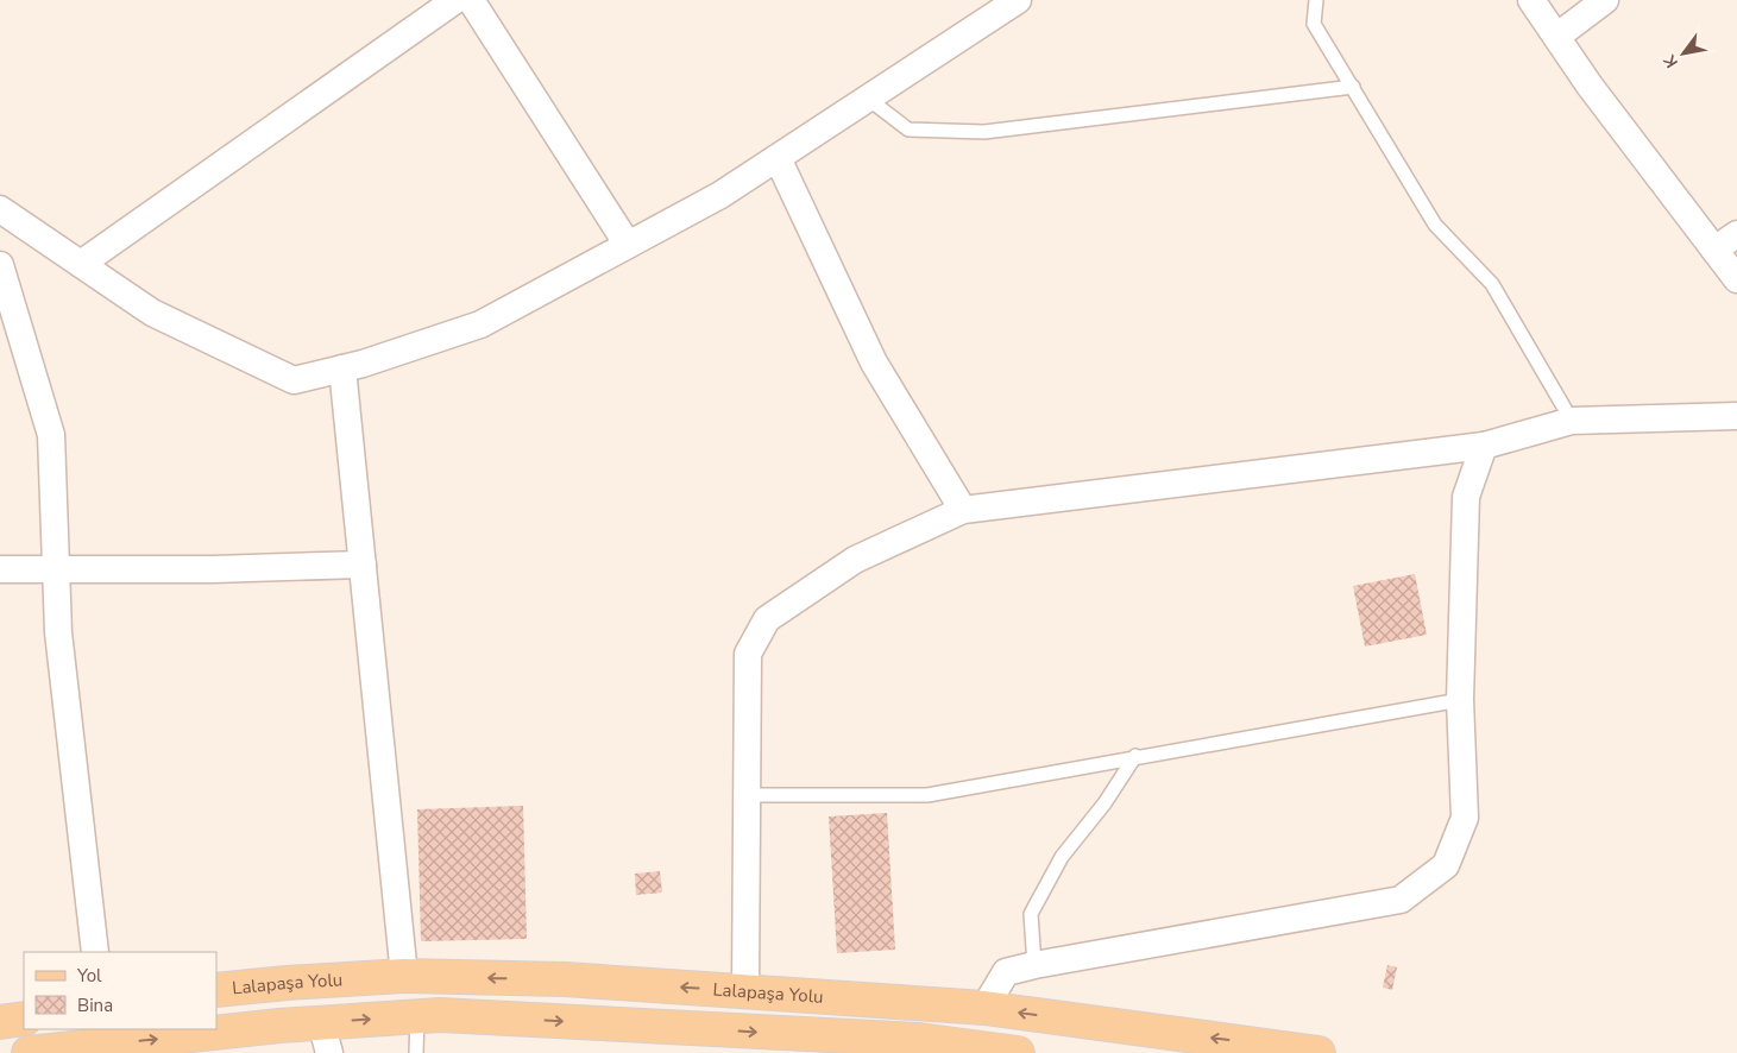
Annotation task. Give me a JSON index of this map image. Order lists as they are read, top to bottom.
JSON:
{
  "streets": {
    "main road": ["Lalapaşa Yolu"]
  },
  "legend": ["Yol", "Bina"],
  "north": "bottom left"
}
